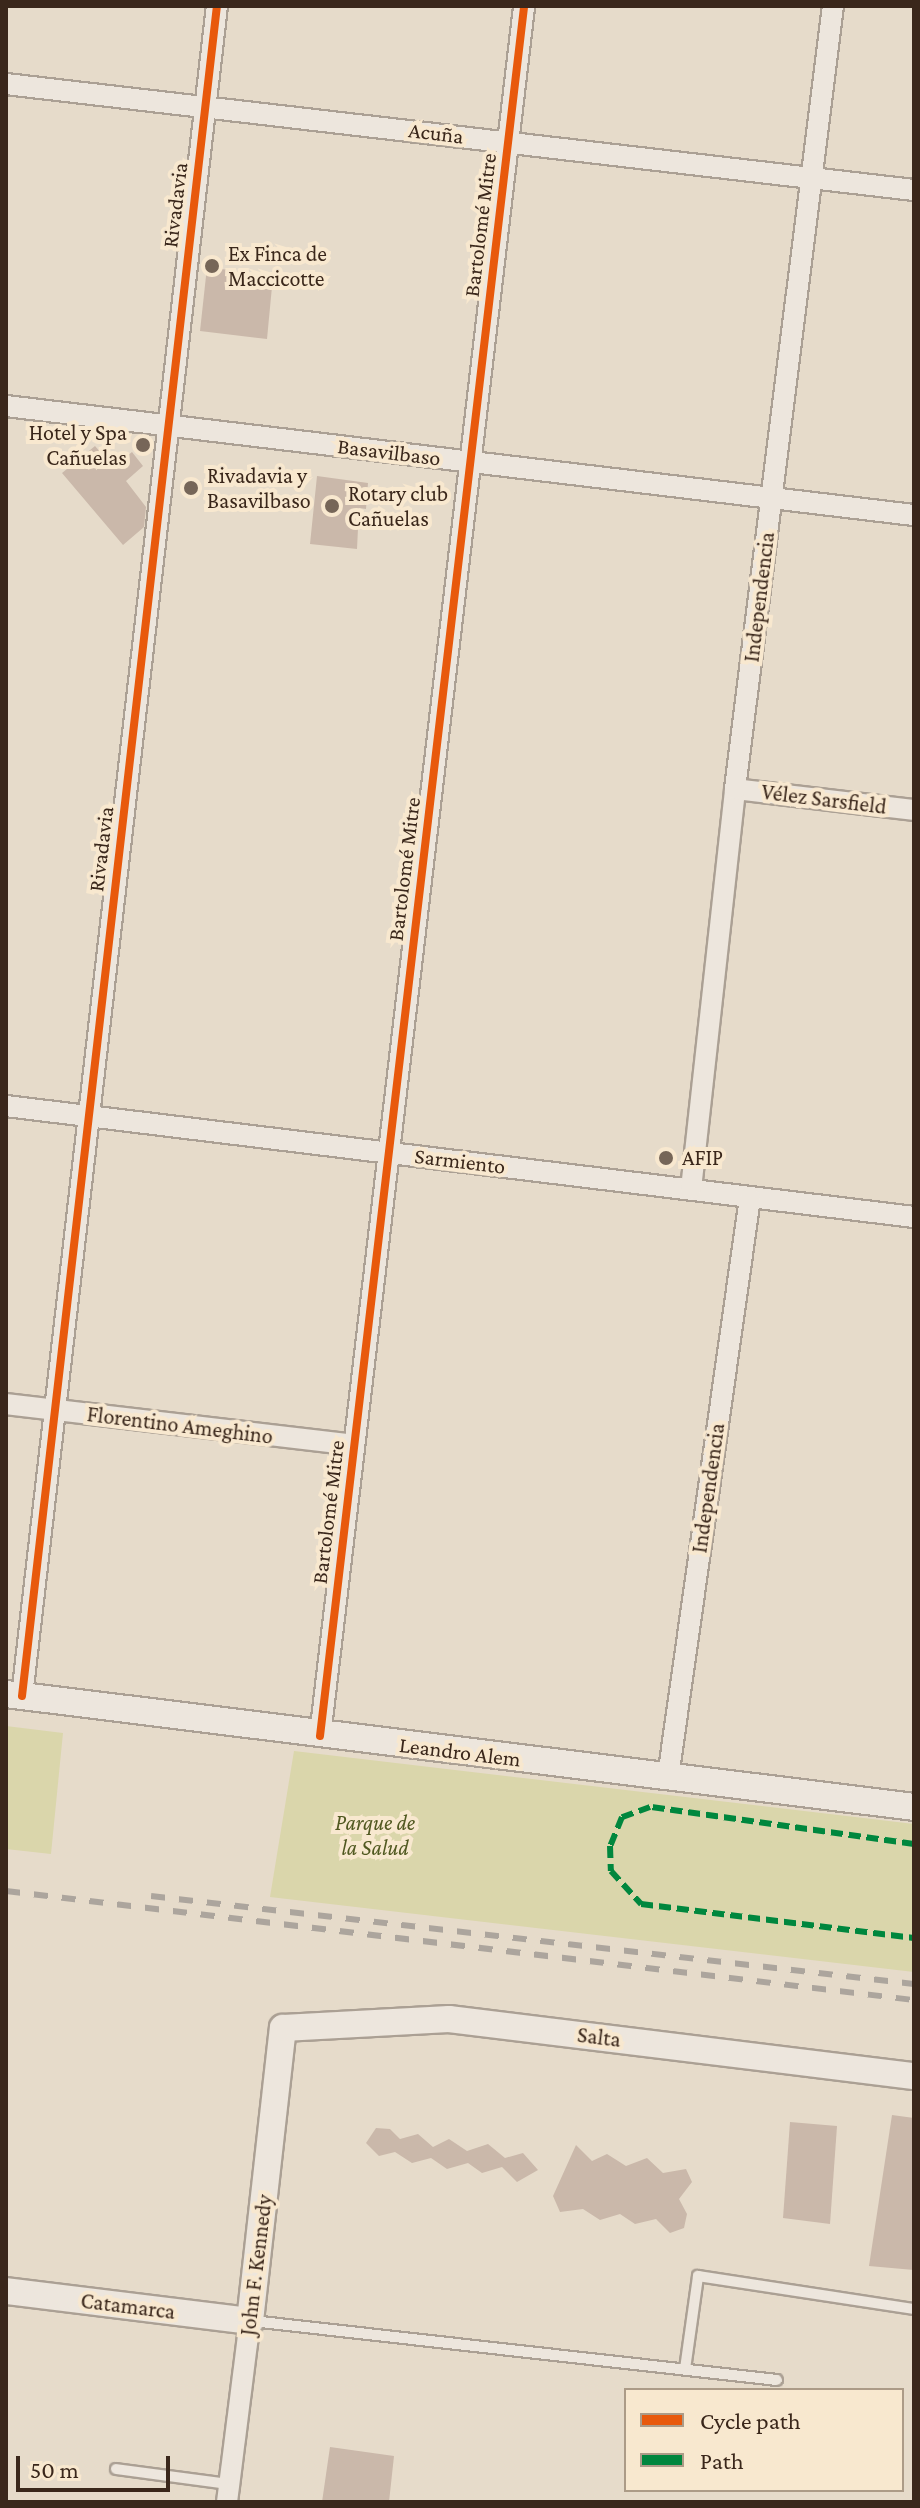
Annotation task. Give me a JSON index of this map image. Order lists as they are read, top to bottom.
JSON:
{
  "streets": {
    "street": [
      "Acuña",
      "Rivadavia",
      "Bartolomé Mitre",
      "Basavilbaso",
      "Independencia",
      "Vélez Sarsfield",
      "Sarmiento",
      "Florentino Ameghino",
      "Leandro Alem",
      "Salta",
      "John F. Kennedy",
      "Catamarca"
    ]
  },
  "crossings": [
    ["Acuña", "Rivadavia"],
    ["Acuña", "Bartolomé Mitre"],
    ["Acuña", "Independencia"],
    ["Rivadavia", "Basavilbaso"],
    ["Rivadavia", "Sarmiento"],
    ["Rivadavia", "Florentino Ameghino"],
    ["Rivadavia", "Leandro Alem"],
    ["Bartolomé Mitre", "Basavilbaso"],
    ["Bartolomé Mitre", "Sarmiento"],
    ["Bartolomé Mitre", "Florentino Ameghino"],
    ["Bartolomé Mitre", "Leandro Alem"],
    ["Basavilbaso", "Independencia"],
    ["Independencia", "Vélez Sarsfield"],
    ["Independencia", "Sarmiento"],
    ["Independencia", "Leandro Alem"],
    ["Salta", "John F. Kennedy"],
    ["John F. Kennedy", "Catamarca"]
  ],
  "parks": ["Parque de la Salud"],
  "places": [
    "Ex Finca de Maccicotte",
    "Hotel y Spa Cañuelas",
    "Rivadavia y Basavilbaso",
    "Rotary club Cañuelas",
    "AFIP"
  ],
  "legend": ["Cycle path", "Path"],
  "scale_bar": "50 m"
}
